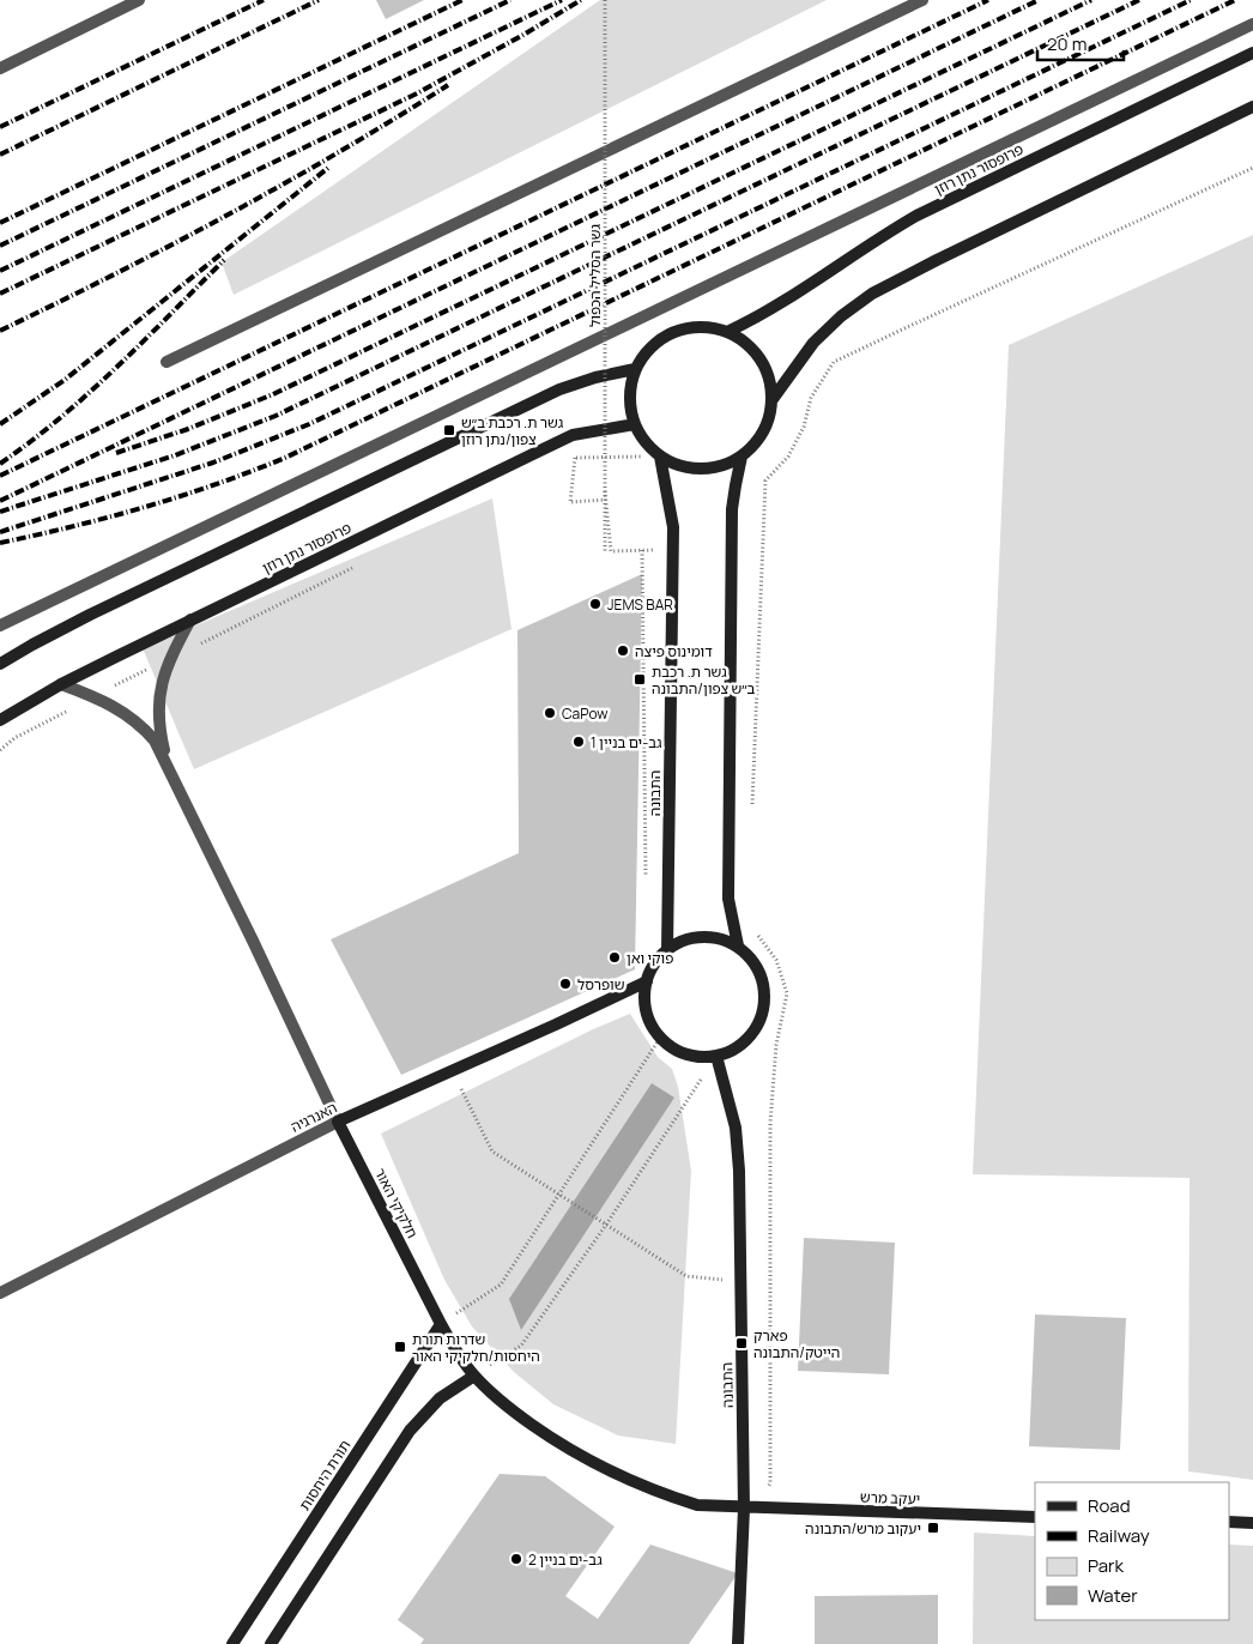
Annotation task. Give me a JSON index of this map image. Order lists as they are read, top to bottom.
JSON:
{
  "streets": {
    "street": [
      "פרופסור נתן רוזן",
      "התבונה",
      "האנרגיה",
      "חלקיקי האור",
      "תורת היחסות",
      "יעקב מרש"
    ],
    "path": ["גשר הסליל הכפול"]
  },
  "crossings": [
    ["פרופסור נתן רוזן", "התבונה"],
    ["פרופסור נתן רוזן", "חלקיקי האור"],
    ["התבונה", "האנרגיה"],
    ["התבונה", "חלקיקי האור"],
    ["התבונה", "יעקב מרש"],
    ["האנרגיה", "חלקיקי האור"],
    ["חלקיקי האור", "תורת היחסות"],
    ["חלקיקי האור", "יעקב מרש"]
  ],
  "places": {
    "transit": [
      "גשר ת. רכבת ב״ש צפון/נתן רוזן",
      "גשר ת. רכבת ב״ש צפון/התבונה",
      "פארק הייטק/התבונה",
      "שדרות תורת היחסות/חלקיקי האור",
      "יעקוב מרש/התבונה"
    ],
    "other": [
      "JEMS BAR",
      "דומינוס פיצה",
      "CaPow",
      "גב-ים בניין 1",
      "פוקי ואן",
      "שופרסל",
      "גב-ים בניין 2"
    ]
  },
  "legend": [
    "Road",
    "Railway",
    "Park",
    "Water"
  ],
  "scale_bar": "20 m"
}
